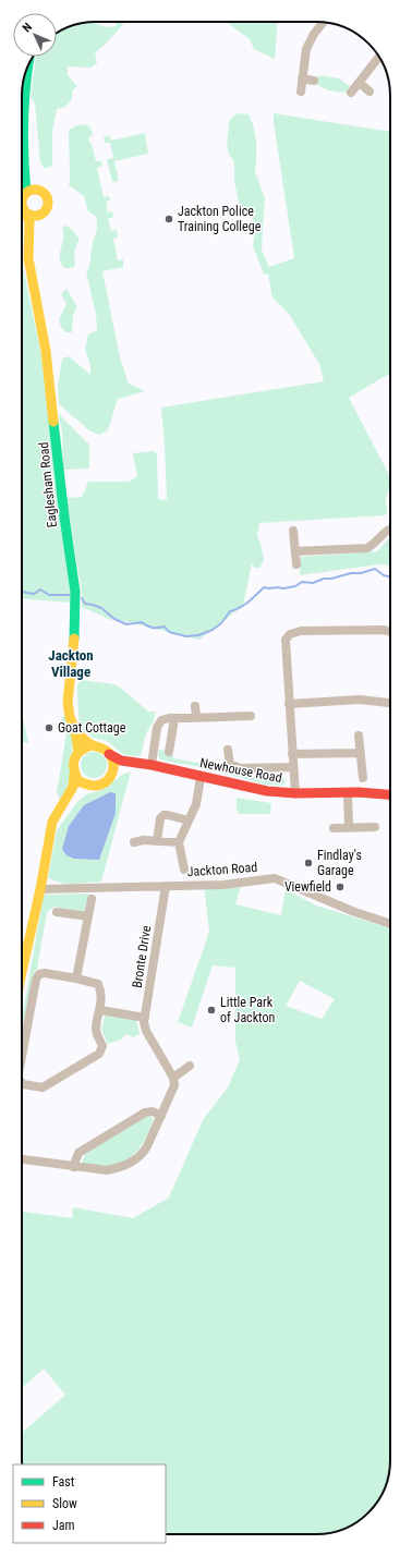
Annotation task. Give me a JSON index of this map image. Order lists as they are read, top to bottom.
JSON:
{
  "streets": {
    "main road": ["Eaglesham Road", "Newhouse Road"],
    "street": ["Jackton Road", "Bronte Drive"]
  },
  "crossings": [
    ["Eaglesham Road", "Newhouse Road"],
    ["Jackton Road", "Bronte Drive"]
  ],
  "districts": ["Jackton Village"],
  "places": [
    "Jackton Police Training College",
    "Goat Cottage",
    "Findlay's Garage",
    "Viewfield",
    "Little Park of Jackton"
  ],
  "legend": ["Fast", "Slow", "Jam"],
  "north": "top left"
}
